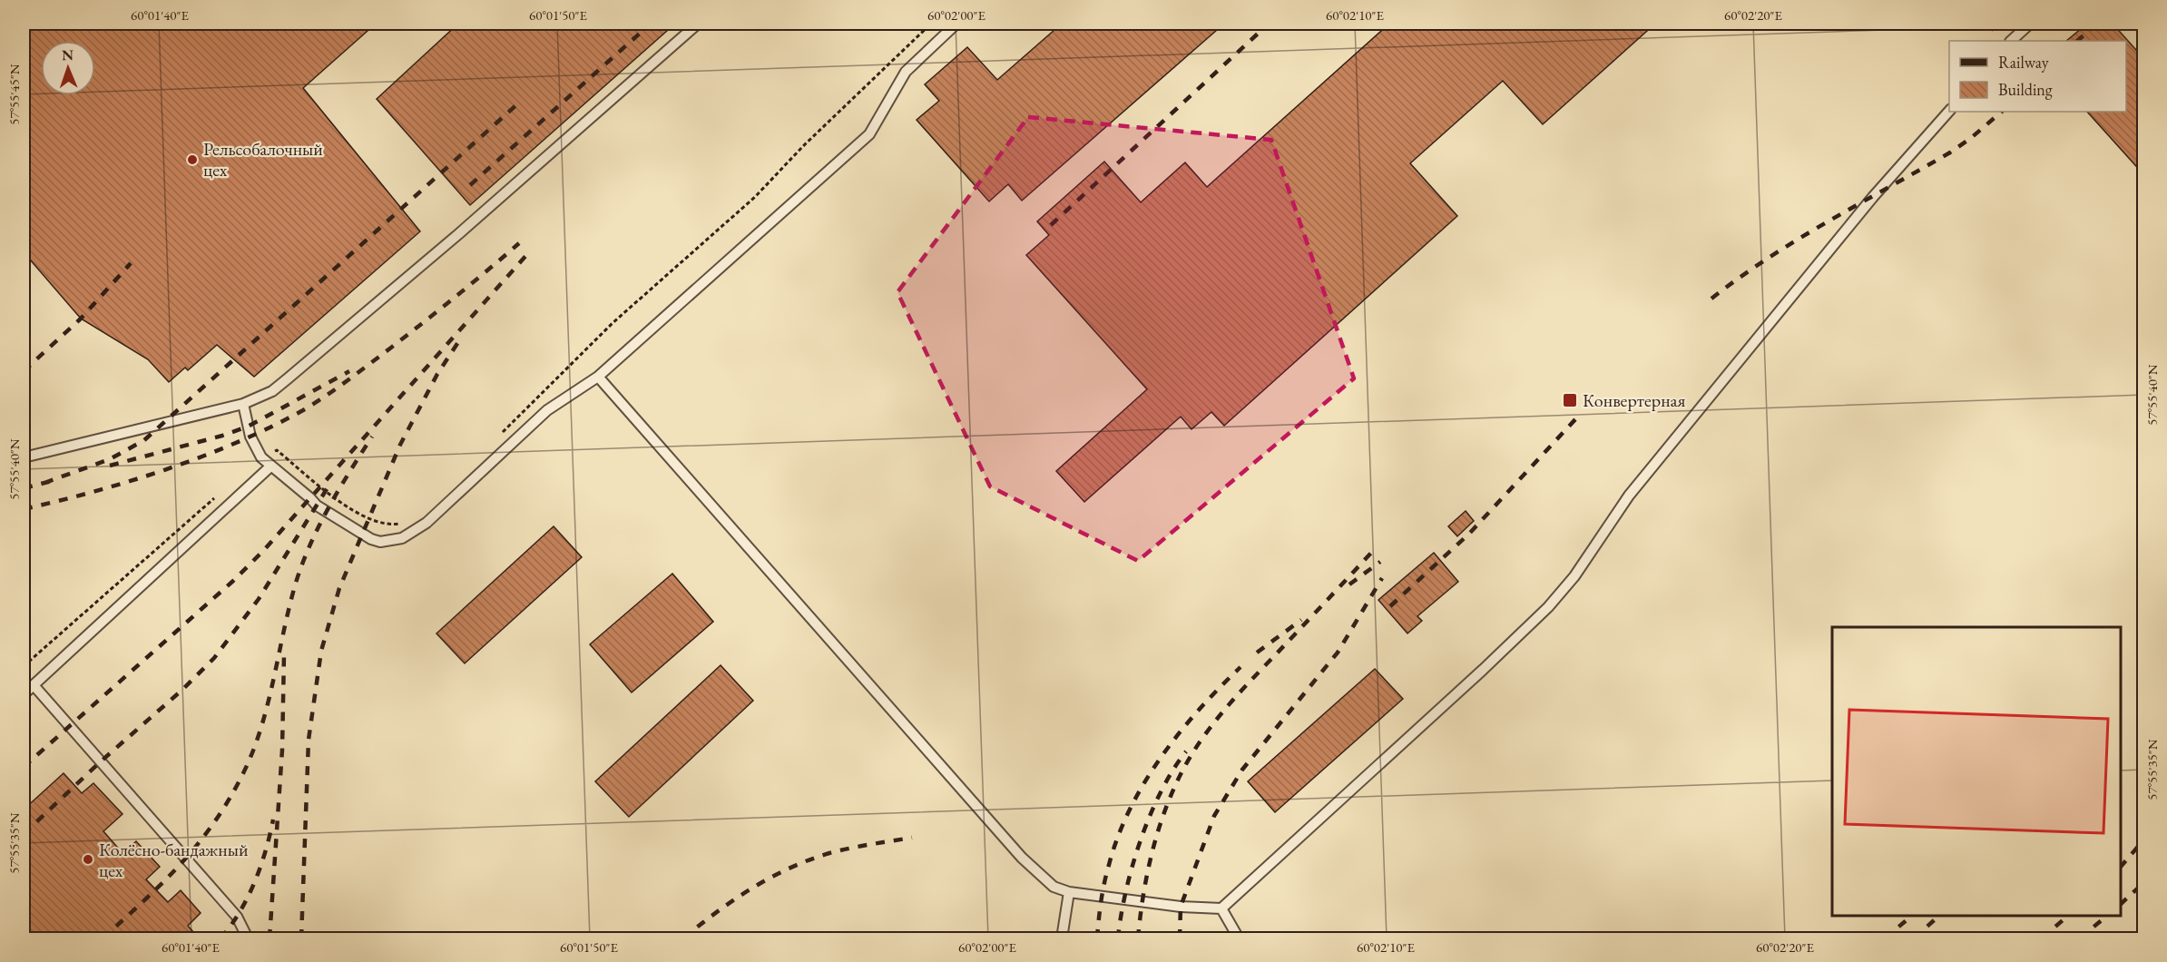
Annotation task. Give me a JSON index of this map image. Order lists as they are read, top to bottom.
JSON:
{
  "places": {
    "other": ["Рельсобалочный цех", "Колёсно-бандажный цех"],
    "transit": ["Конвертерная"]
  },
  "legend": ["Railway", "Building"],
  "north": "top",
  "coordinates": [
    "60°01'40\"E",
    "60°01'50\"E",
    "60°02'00\"E",
    "60°02'10\"E",
    "60°02'20\"E",
    "57°55'45\"N",
    "57°55'40\"N",
    "57°55'35\"N"
  ]
}
